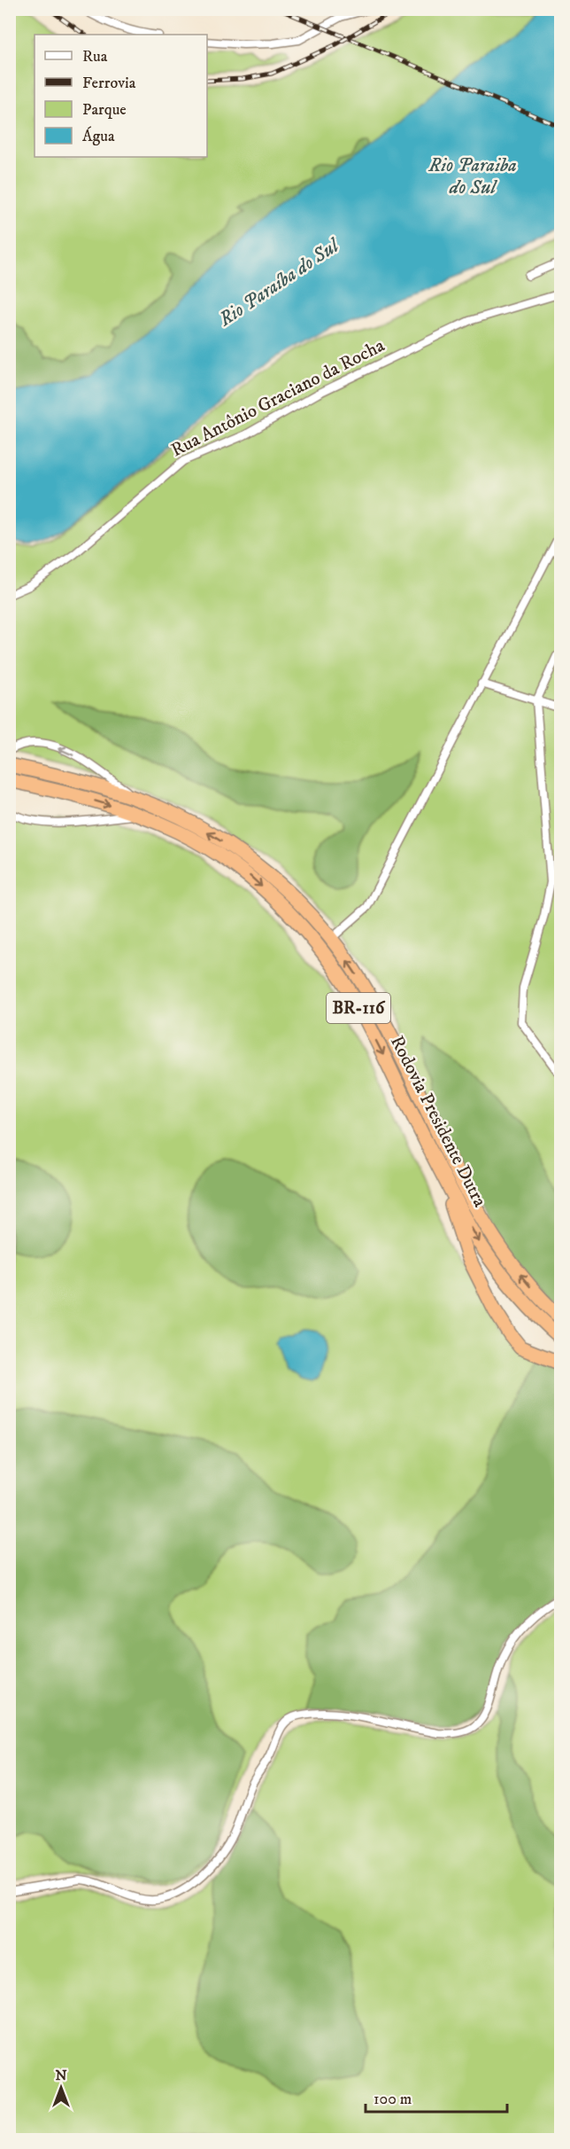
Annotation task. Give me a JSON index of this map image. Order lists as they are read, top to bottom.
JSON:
{
  "streets": {
    "highway": ["BR-116", "Rodovia Presidente Dutra"],
    "street": ["Rua Antônio Graciano da Rocha"]
  },
  "water": ["Rio Paraiba do Sul", "Rio Paraíba do Sul"],
  "legend": [
    "Rua",
    "Ferrovia",
    "Parque",
    "Água"
  ],
  "scale_bar": "100 m",
  "north": "top"
}
